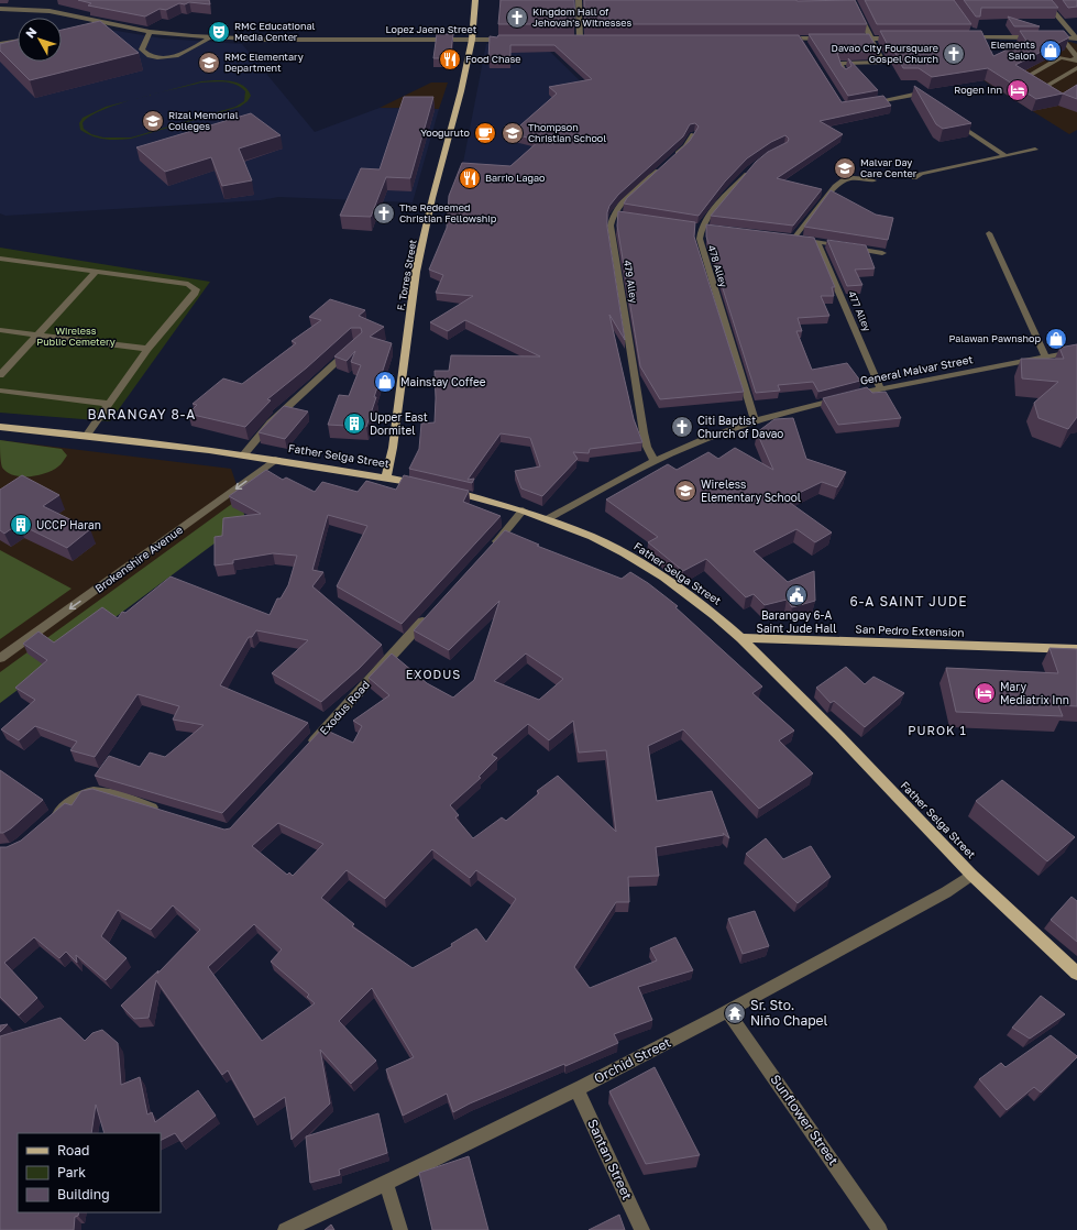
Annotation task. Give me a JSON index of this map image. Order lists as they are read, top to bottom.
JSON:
{
  "streets": {
    "main road": ["F. Torres Street", "Father Selga Street", "San Pedro Extension"],
    "street": [
      "Lopez Jaena Street",
      "478 Alley",
      "479 Alley",
      "477 Alley",
      "General Malvar Street",
      "Brokenshire Avenue",
      "Exodus Road",
      "Orchid Street",
      "Sunflower Street",
      "Santan Street"
    ]
  },
  "crossings": [
    ["Lopez Jaena Street", "F. Torres Street"],
    ["478 Alley", "General Malvar Street"],
    ["F. Torres Street", "Father Selga Street"],
    ["479 Alley", "General Malvar Street"],
    ["477 Alley", "General Malvar Street"],
    ["General Malvar Street", "Father Selga Street"],
    ["Father Selga Street", "Brokenshire Avenue"],
    ["Father Selga Street", "San Pedro Extension"],
    ["Father Selga Street", "Orchid Street"],
    ["Orchid Street", "Sunflower Street"],
    ["Orchid Street", "Santan Street"]
  ],
  "one_way": ["Brokenshire Avenue"],
  "districts": [
    "BARANGAY 8-A",
    "6-A SAINT JUDE",
    "EXODUS",
    "PUROK 1"
  ],
  "parks": ["Wireless Public Cemetery"],
  "places": {
    "church": [
      "Kingdom Hall of Jehovah's Witnesses",
      "Davao City Foursquare Gospel Church",
      "The Redeemed Christian Fellowship",
      "Citi Baptist Church of Davao"
    ],
    "theatre": ["RMC Educational Media Center"],
    "shop": ["Elements Salon", "Palawan Pawnshop", "Mainstay Coffee"],
    "restaurant": ["Food Chase", "Barrio Lagao"],
    "school or university": [
      "RMC Elementary Department",
      "Rizal Memorial Colleges",
      "Thompson Christian School",
      "Malvar Day Care Center",
      "Wireless Elementary School"
    ],
    "hotel": ["Rogen Inn", "Mary Mediatrix Inn"],
    "cafe": ["Yooguruto"],
    "building": ["Upper East Dormitel", "UCCP Haran"],
    "public building": ["Barangay 6-A Saint Jude Hall"],
    "temple": ["Sr. Sto. Niño Chapel"]
  },
  "legend": ["Road", "Park", "Building"],
  "north": "top left"
}
